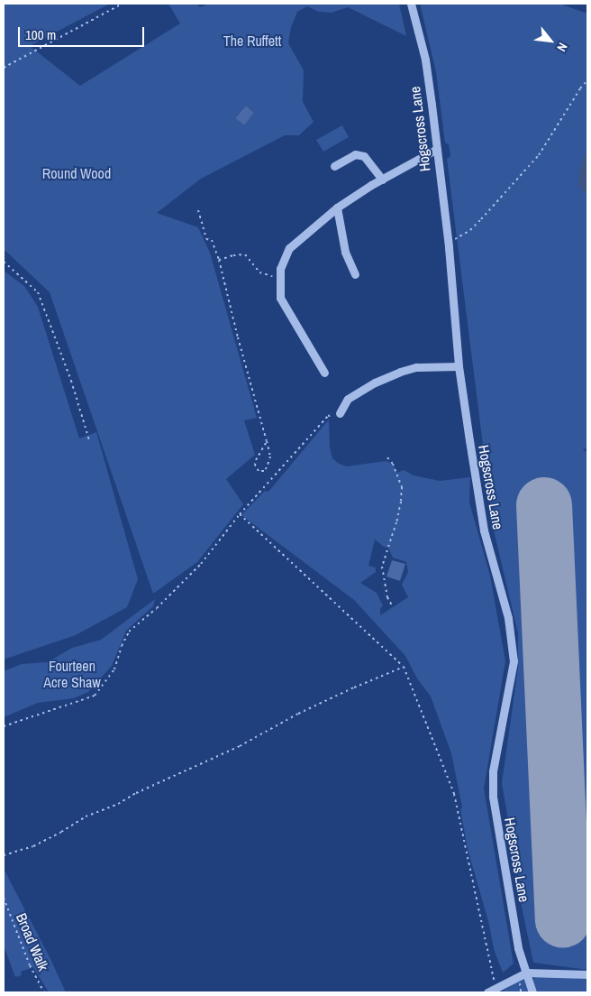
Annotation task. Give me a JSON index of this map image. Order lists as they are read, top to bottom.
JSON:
{
  "streets": {
    "street": ["Hogscross Lane"],
    "path": ["Broad Walk"]
  },
  "parks": ["The Ruffett", "Round Wood", "Fourteen Acre Shaw"],
  "scale_bar": "100 m",
  "north": "bottom right"
}
